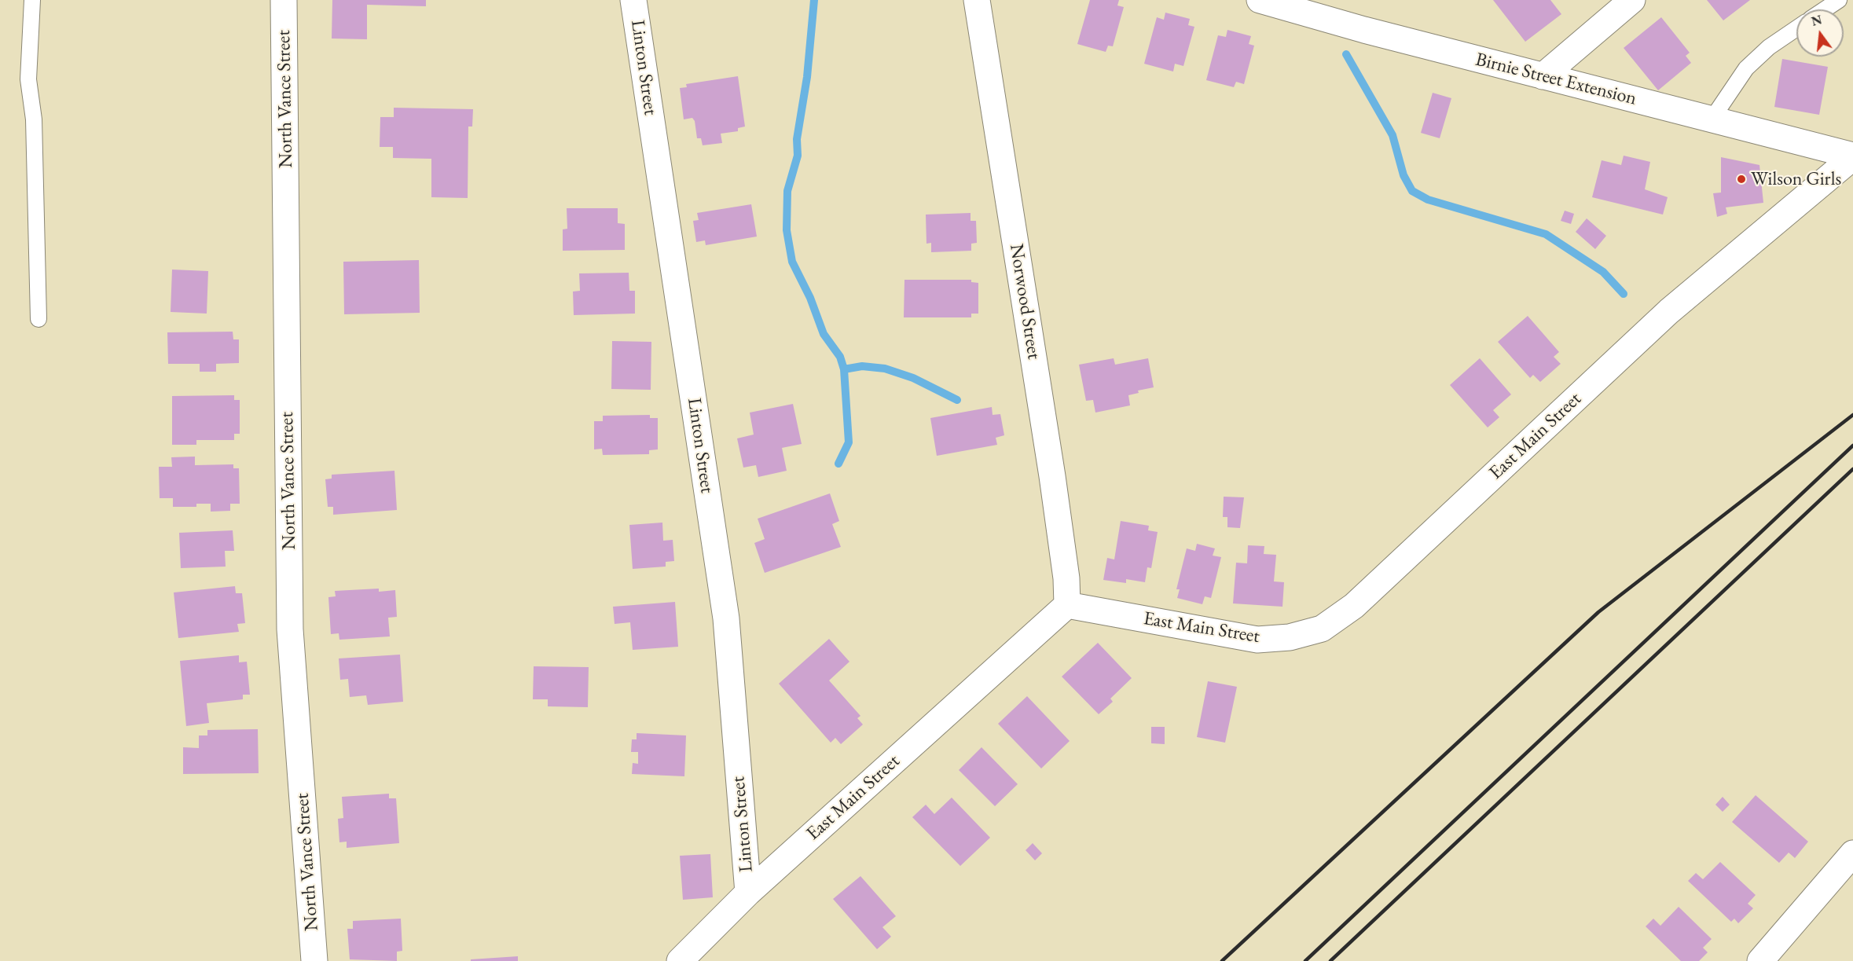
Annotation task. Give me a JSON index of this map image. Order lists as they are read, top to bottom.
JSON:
{
  "streets": {
    "street": [
      "Linton Street",
      "Birnie Street Extension",
      "North Vance Street",
      "Norwood Street",
      "East Main Street"
    ]
  },
  "crossings": [
    ["Linton Street", "East Main Street"],
    ["Birnie Street Extension", "East Main Street"],
    ["Norwood Street", "East Main Street"]
  ],
  "places": ["Wilson Girls"],
  "north": "top"
}
